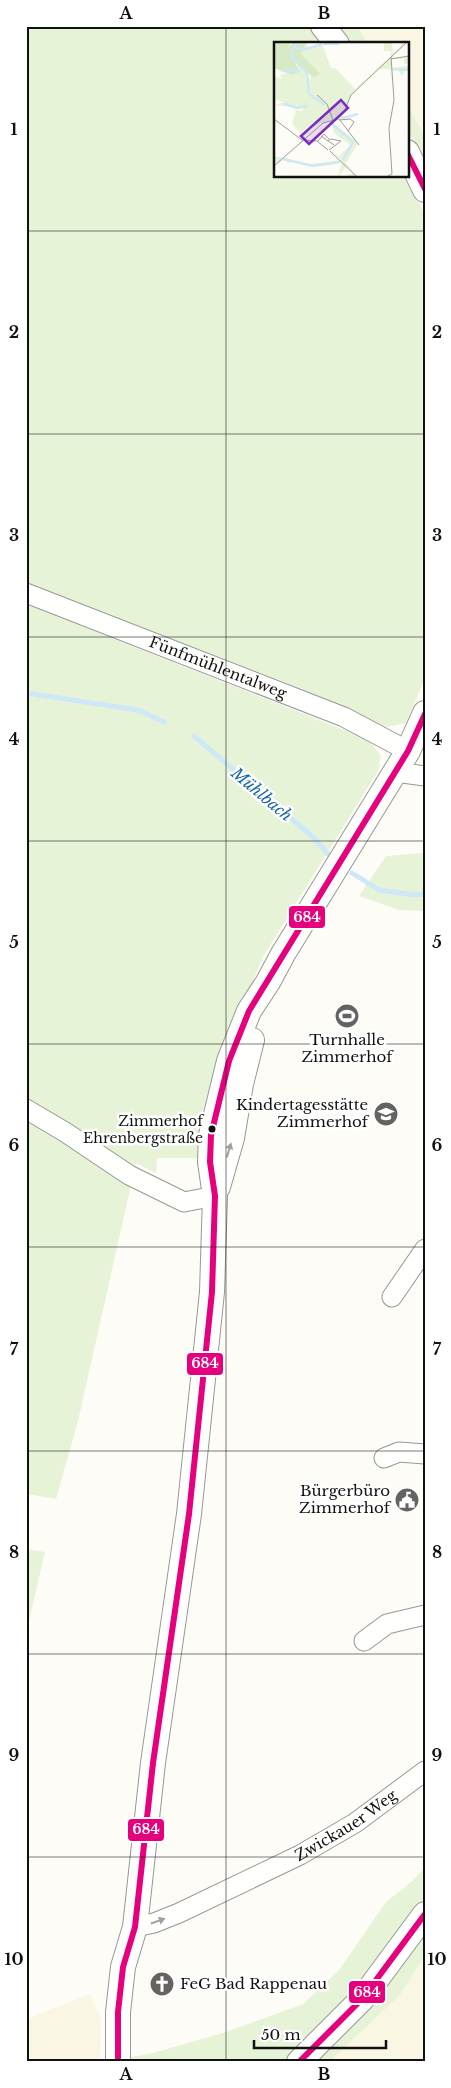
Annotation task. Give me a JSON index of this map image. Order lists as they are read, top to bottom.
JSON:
{
  "streets": {
    "street": ["Fünfmühlentalweg", "Zwickauer Weg"]
  },
  "water": ["Mühlbach"],
  "places": {
    "sports": ["Turnhalle Zimmerhof"],
    "school or university": ["Kindertagesstätte Zimmerhof"],
    "other": ["Zimmerhof Ehrenbergstraße"],
    "public building": ["Bürgerbüro Zimmerhof"],
    "church": ["FeG Bad Rappenau"]
  },
  "lines": ["transit line 684"],
  "scale_bar": "50 m",
  "grid": {
    "columns": ["A", "B"],
    "rows": [
      "1",
      "2",
      "3",
      "4",
      "5",
      "6",
      "7",
      "8",
      "9",
      "10"
    ]
  }
}
